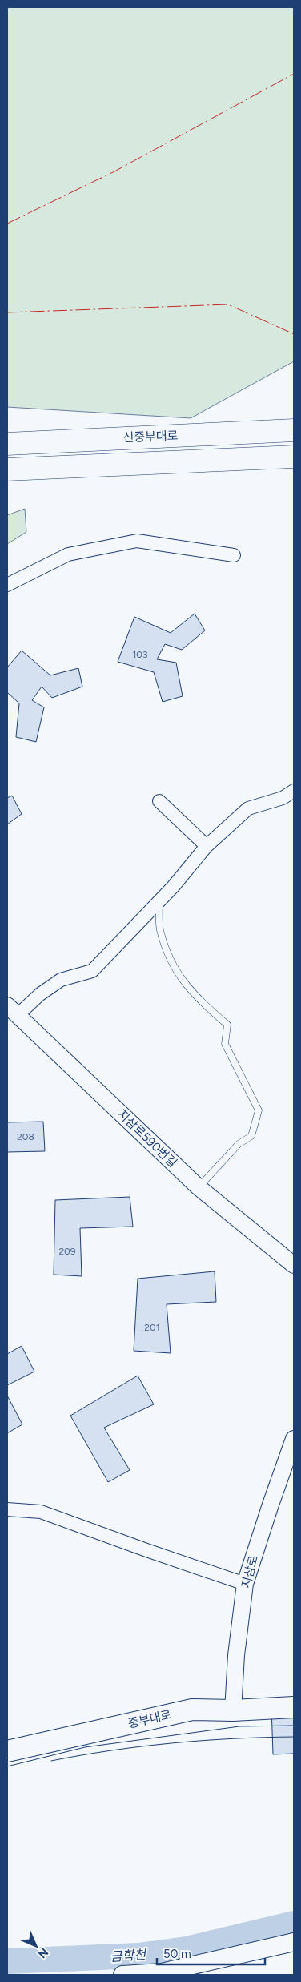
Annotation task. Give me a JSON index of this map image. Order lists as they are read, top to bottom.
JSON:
{
  "streets": {
    "highway": ["신중부대로"],
    "main road": ["중부대로"],
    "street": ["지삼로590번길", "지삼로"]
  },
  "crossings": [
    ["지삼로", "중부대로"]
  ],
  "water": ["금학천"],
  "house_numbers": [
    "103",
    "208",
    "209",
    "201"
  ],
  "scale_bar": "50 m",
  "north": "bottom right"
}
